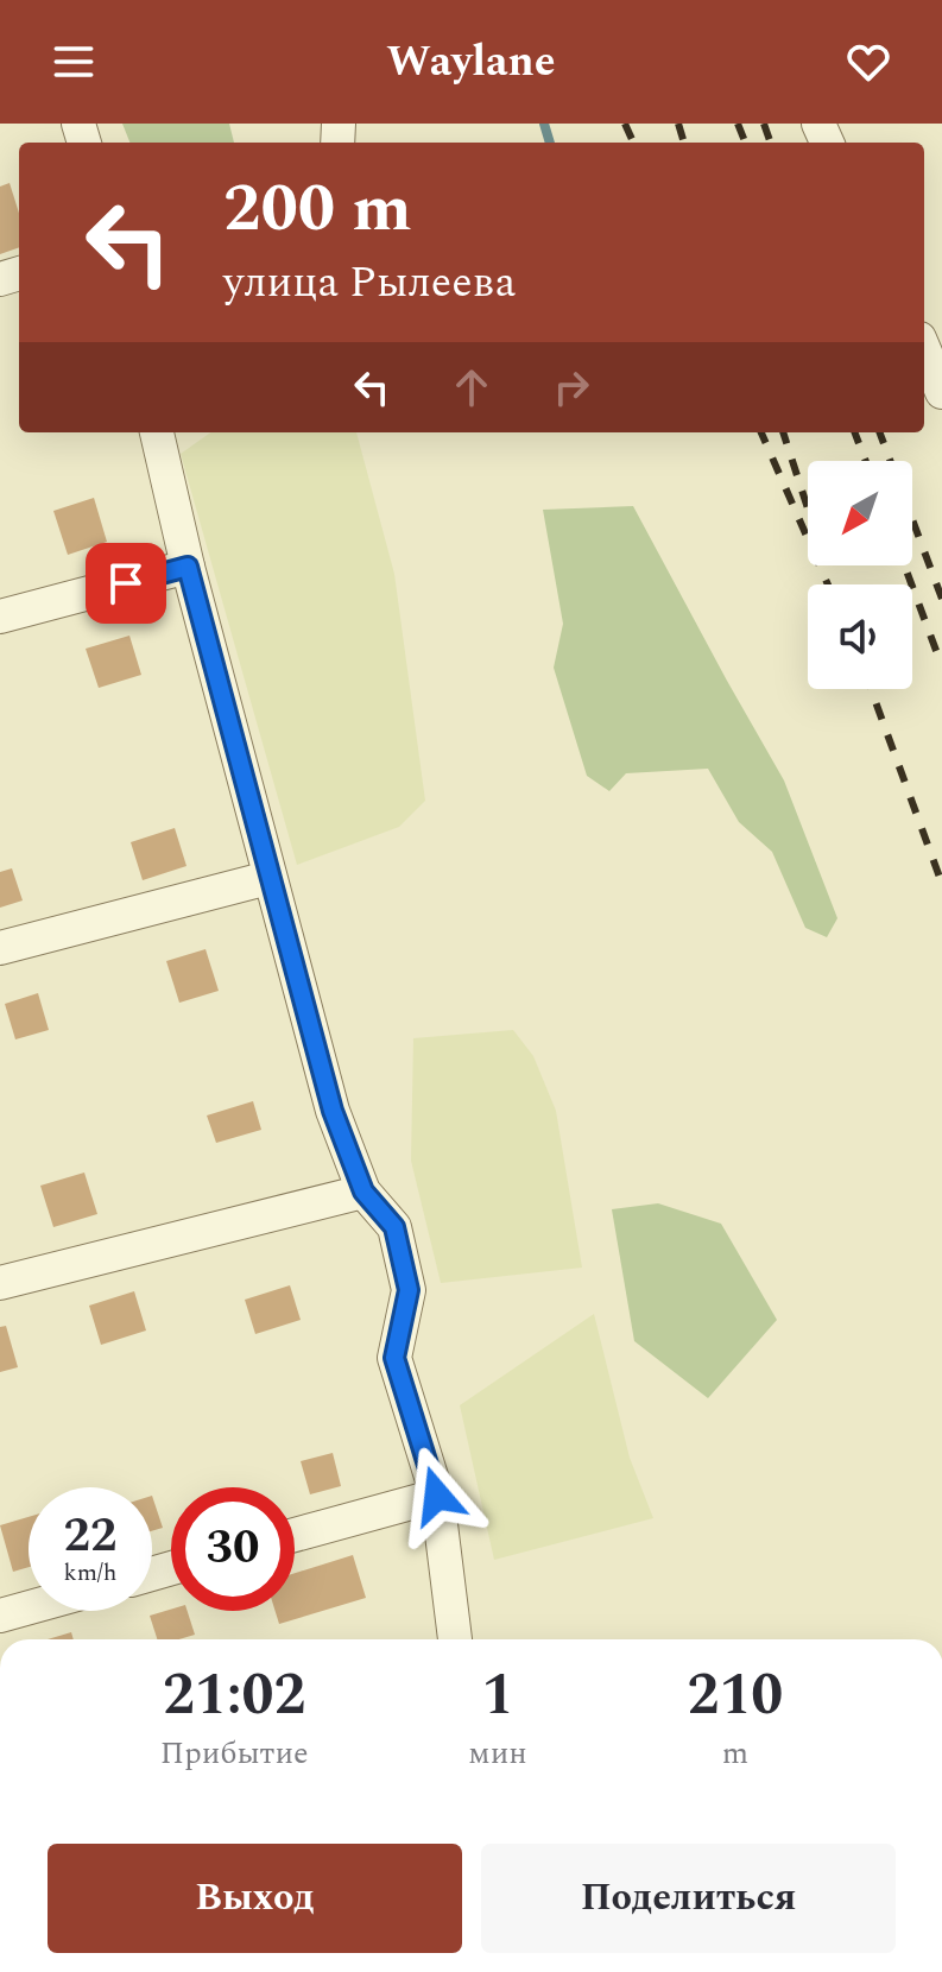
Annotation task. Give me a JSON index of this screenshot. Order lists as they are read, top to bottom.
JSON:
{
  "north": "bottom left",
  "page": {
    "header": "Waylane",
    "turn": ["200 m", "улица Рылеева"],
    "speed": "22 km/h",
    "limit": "30",
    "eta": [
      "21:02",
      "Прибытие",
      "1",
      "мин",
      "210",
      "m"
    ],
    "buttons": ["Выход", "Поделиться"]
  }
}
